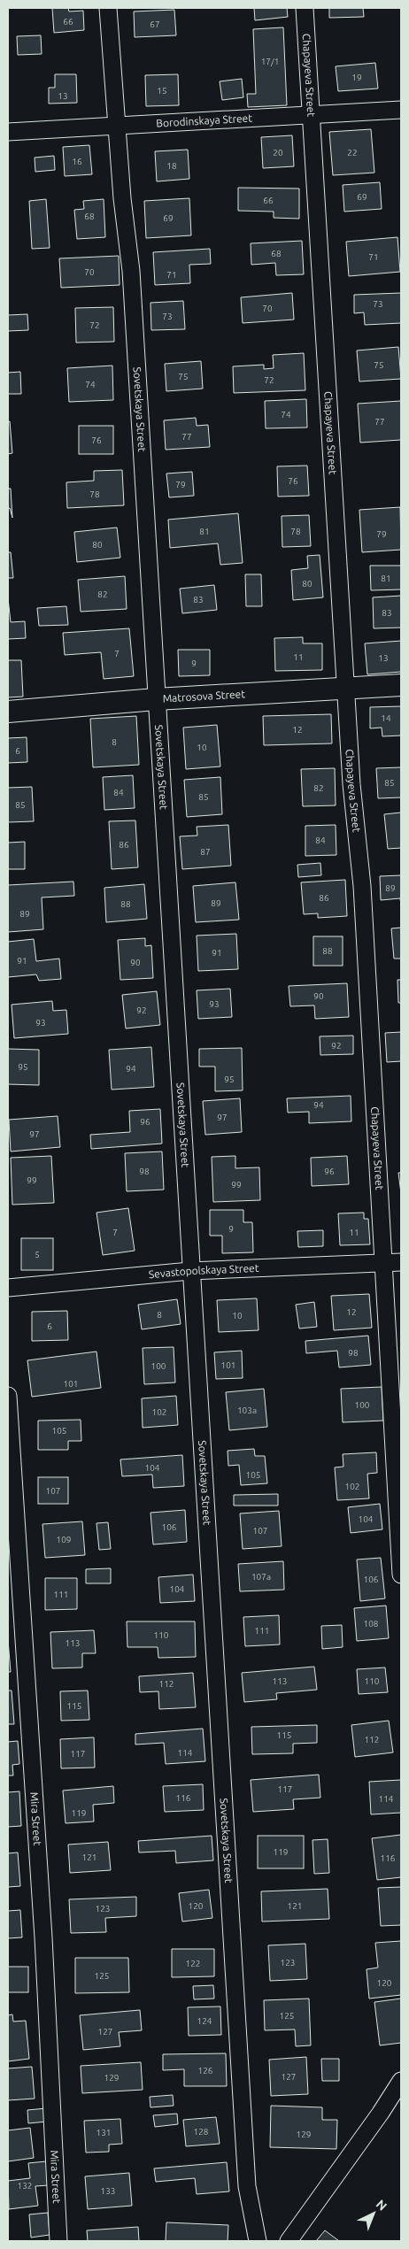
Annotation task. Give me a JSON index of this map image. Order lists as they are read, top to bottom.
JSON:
{
  "streets": {
    "street": [
      "Chapayeva Street",
      "Borodinskaya Street",
      "Sovetskaya Street",
      "Matrosova Street",
      "Sevastopolskaya Street",
      "Mira Street"
    ]
  },
  "crossings": [
    ["Chapayeva Street", "Borodinskaya Street"],
    ["Chapayeva Street", "Matrosova Street"],
    ["Chapayeva Street", "Sevastopolskaya Street"],
    ["Borodinskaya Street", "Sovetskaya Street"],
    ["Sovetskaya Street", "Matrosova Street"],
    ["Sovetskaya Street", "Sevastopolskaya Street"]
  ],
  "house_numbers": [
    "66",
    "67",
    "17/1",
    "19",
    "15",
    "13",
    "20",
    "22",
    "16",
    "18",
    "69",
    "66",
    "68",
    "69",
    "68",
    "71",
    "70",
    "71",
    "73",
    "70",
    "73",
    "72",
    "75",
    "75",
    "72",
    "74",
    "74",
    "77",
    "77",
    "76",
    "76",
    "79",
    "78",
    "81",
    "78",
    "79",
    "80",
    "81",
    "80",
    "82",
    "83",
    "83",
    "7",
    "11",
    "13",
    "9",
    "14",
    "12",
    "8",
    "10",
    "6",
    "85",
    "82",
    "84",
    "85",
    "85",
    "84",
    "86",
    "87",
    "89",
    "86",
    "89",
    "88",
    "89",
    "88",
    "91",
    "91",
    "90",
    "90",
    "93",
    "92",
    "93",
    "92",
    "95",
    "94",
    "95",
    "94",
    "97",
    "96",
    "97",
    "98",
    "96",
    "99",
    "99",
    "9",
    "7",
    "11",
    "5",
    "12",
    "8",
    "10",
    "6",
    "98",
    "101",
    "100",
    "101",
    "100",
    "103а",
    "102",
    "105",
    "104",
    "105",
    "102",
    "107",
    "104",
    "106",
    "107",
    "109",
    "107а",
    "106",
    "104",
    "111",
    "108",
    "111",
    "110",
    "113",
    "113",
    "110",
    "112",
    "115",
    "115",
    "112",
    "114",
    "117",
    "117",
    "116",
    "114",
    "119",
    "119",
    "121",
    "116",
    "120",
    "121",
    "123",
    "123",
    "122",
    "125",
    "120",
    "125",
    "124",
    "127",
    "126",
    "127",
    "129",
    "128",
    "131",
    "129",
    "132",
    "133"
  ],
  "north": "top right"
}
